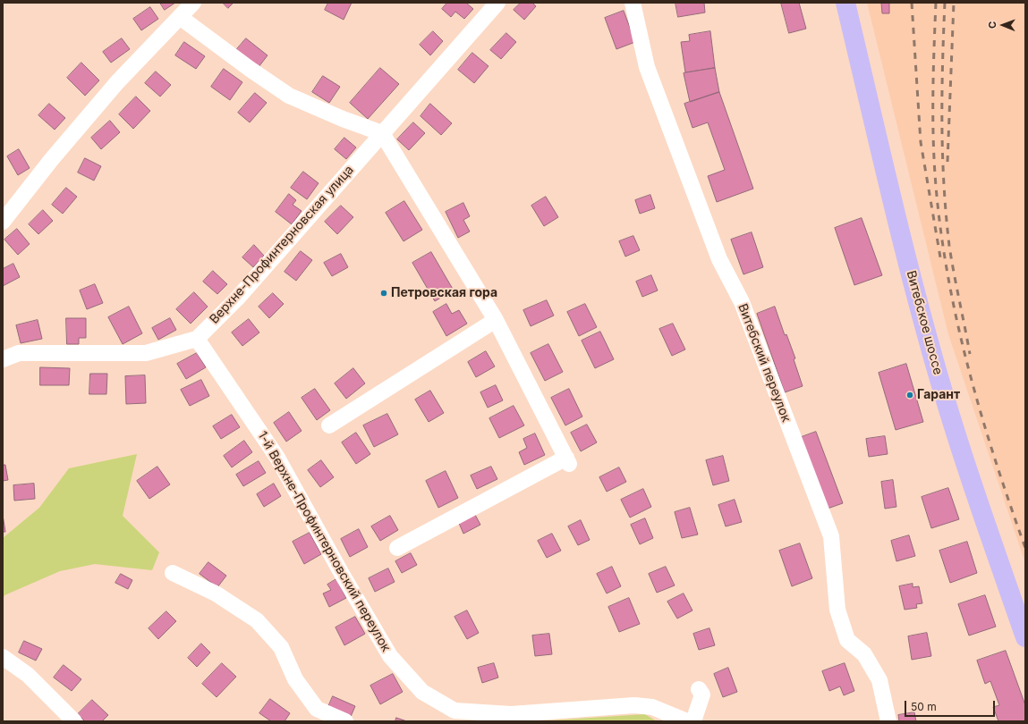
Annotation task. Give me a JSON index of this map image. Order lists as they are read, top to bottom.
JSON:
{
  "streets": {
    "main road": ["Витебское шоссе"],
    "street": ["Верхне-Профинтерновская улица", "Витебский переулок", "1-й Верхне-Профинтерновский переулок"]
  },
  "crossings": [
    ["Верхне-Профинтерновская улица", "1-й Верхне-Профинтерновский переулок"]
  ],
  "places": ["Петровская гора", "Гарант"],
  "scale_bar": "50 m",
  "north": "left"
}
